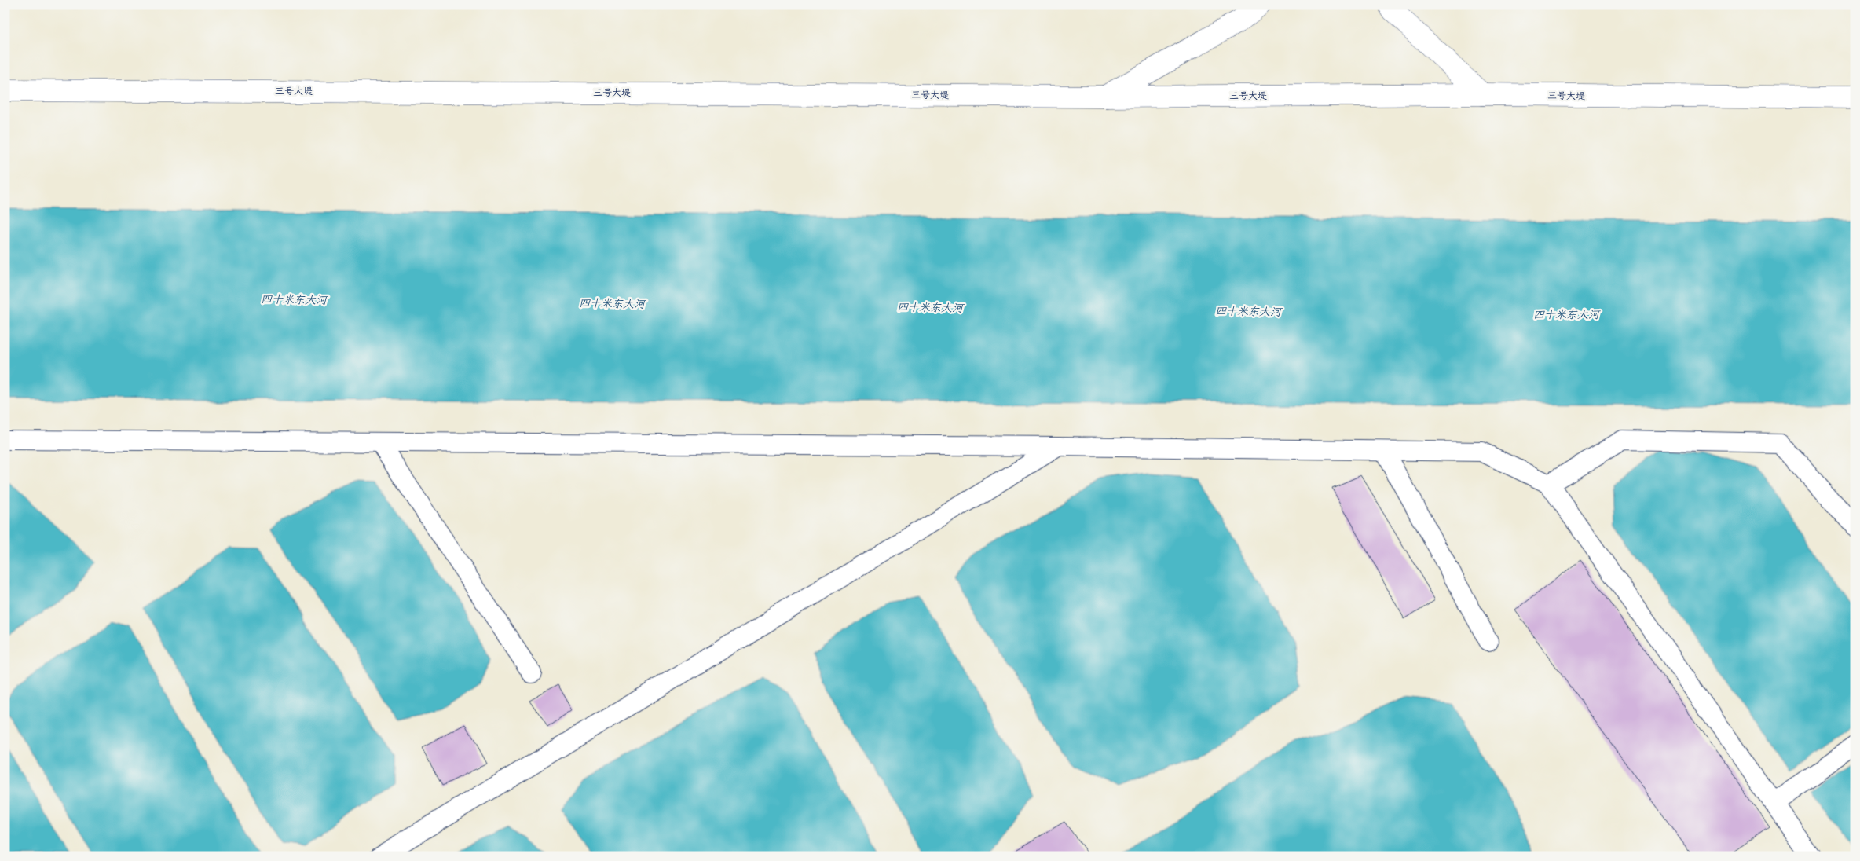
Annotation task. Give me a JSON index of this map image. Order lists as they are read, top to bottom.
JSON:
{
  "streets": {
    "street": ["三号大堤"]
  },
  "water": ["四十米东大河"]
}
